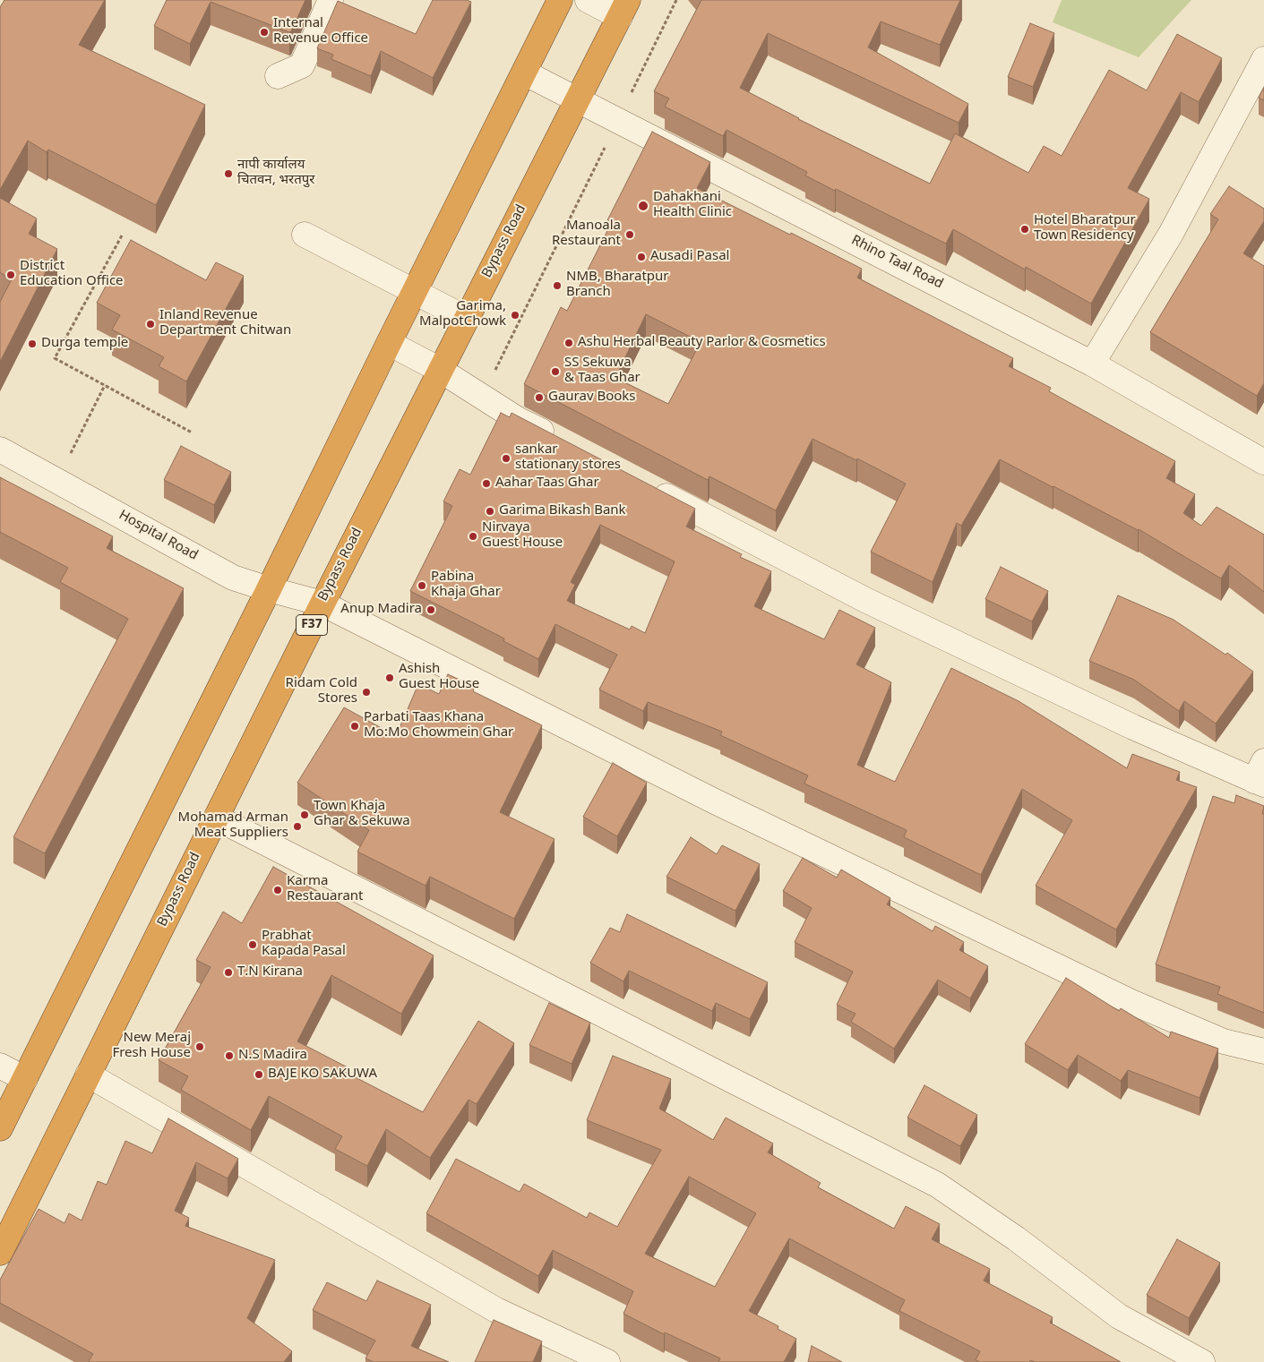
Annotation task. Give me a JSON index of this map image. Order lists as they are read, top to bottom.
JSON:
{
  "streets": {
    "highway": ["Bypass Road", "F37"],
    "street": ["Rhino Taal Road", "Hospital Road"]
  },
  "crossings": [
    ["Bypass Road", "Rhino Taal Road"],
    ["Bypass Road", "Hospital Road"]
  ],
  "places": [
    "Internal Revenue Office",
    "नापी कार्यालय चितवन, भरतपुर",
    "Dahakhani Health Clinic",
    "Hotel Bharatpur Town Residency",
    "Manoala Restaurant",
    "Ausadi Pasal",
    "District Education Office",
    "NMB, Bharatpur Branch",
    "Garima, MalpotChowk",
    "Inland Revenue Department Chitwan",
    "Ashu Herbal Beauty Parlor & Cosmetics",
    "Durga temple",
    "SS Sekuwa & Taas Ghar",
    "Gaurav Books",
    "sankar stationary stores",
    "Aahar Taas Ghar",
    "Garima Bikash Bank",
    "Nirvaya Guest House",
    "Pabina Khaja Ghar",
    "Anup Madira",
    "Ashish Guest House",
    "Ridam Cold Stores",
    "Parbati Taas Khana Mo:Mo Chowmein Ghar",
    "Town Khaja Ghar & Sekuwa",
    "Mohamad Arman Meat Suppliers",
    "Karma Restauarant",
    "Prabhat Kapada Pasal",
    "T.N Kirana",
    "New Meraj Fresh House",
    "N.S Madira",
    "BAJE KO SAKUWA"
  ]
}
